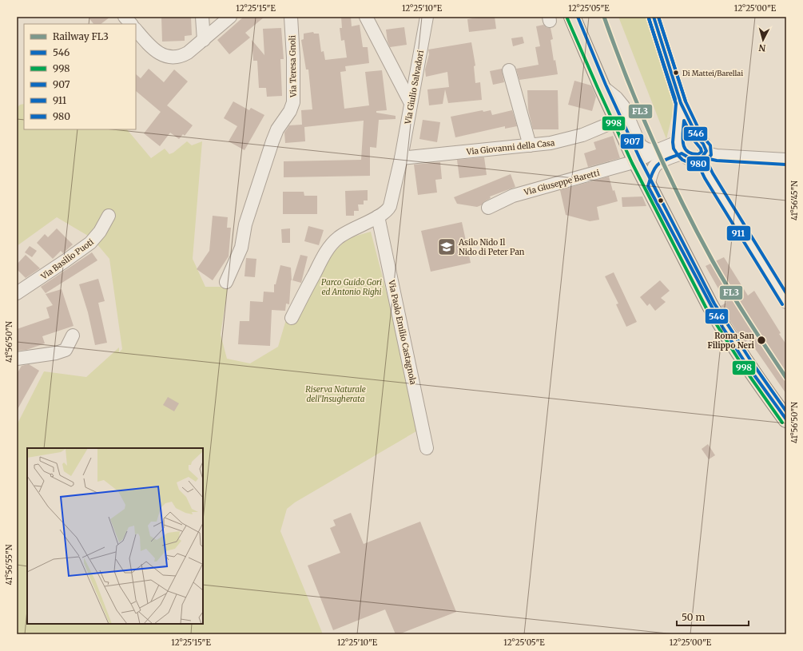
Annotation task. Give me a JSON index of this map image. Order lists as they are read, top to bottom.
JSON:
{
  "streets": {
    "street": [
      "Via Teresa Gnoli",
      "Via Giulio Salvadori",
      "Via Giovanni della Casa",
      "Via Giuseppe Baretti",
      "Via Basilio Puoti",
      "Via Paolo Emilio Castagnola"
    ]
  },
  "crossings": [
    ["Via Giulio Salvadori", "Via Giovanni della Casa"]
  ],
  "parks": ["Parco Guido Gori ed Antonio Righi", "Riserva Naturale dell'Insugherata"],
  "places": {
    "other": ["Di Mattei/Barellai", "Roma San Filippo Neri"],
    "school or university": ["Asilo Nido Il Nido di Peter Pan"]
  },
  "lines": [
    "rail line FL3",
    "transit line 546",
    "transit line 907",
    "transit line 911",
    "transit line 980",
    "transit line 998"
  ],
  "legend": [
    "Railway FL3",
    "546",
    "998",
    "907",
    "911",
    "980"
  ],
  "scale_bar": "50 m",
  "north": "bottom",
  "coordinates": [
    "12°25'15\"E",
    "12°25'10\"E",
    "12°25'05\"E",
    "12°25'00\"E",
    "41°56'45\"N",
    "41°56'50\"N",
    "41°56'55\"N"
  ]
}
